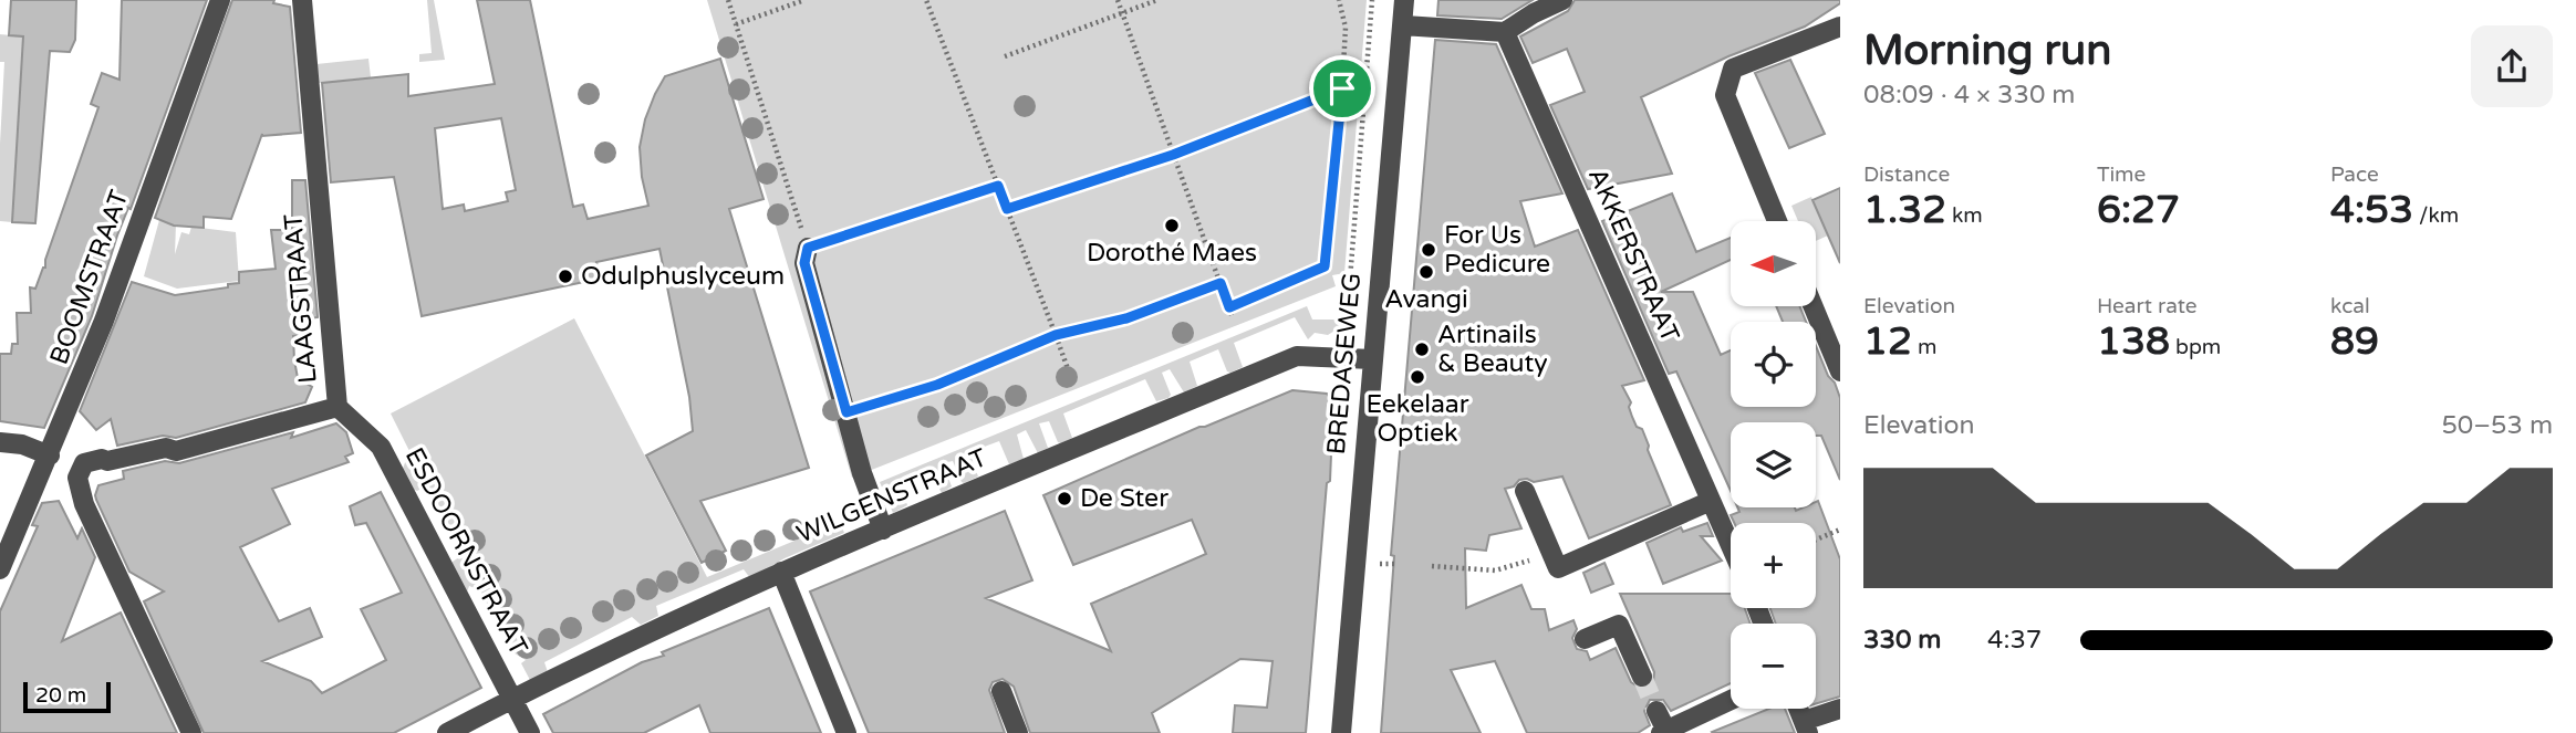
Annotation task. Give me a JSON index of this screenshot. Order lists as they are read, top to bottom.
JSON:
{
  "streets": {
    "street": [
      "AKKERSTRAAT",
      "BOOMSTRAAT",
      "LAAGSTRAAT",
      "BREDASEWEG",
      "WILGENSTRAAT",
      "ESDOORNSTRAAT"
    ]
  },
  "crossings": [
    ["LAAGSTRAAT", "ESDOORNSTRAAT"],
    ["BREDASEWEG", "WILGENSTRAAT"],
    ["WILGENSTRAAT", "ESDOORNSTRAAT"]
  ],
  "places": [
    "Dorothé Maes",
    "For Us Pedicure",
    "Avangi",
    "Odulphuslyceum",
    "Artinails & Beauty",
    "Eekelaar Optiek",
    "De Ster"
  ],
  "scale_bar": "20 m",
  "north": "left",
  "page": {
    "heading": ["Morning run", "08:09 · 4 × 330 m"],
    "stats": [
      ["Distance", "1.32 km"],
      ["Time", "6:27"],
      ["Pace", "4:53 /km"],
      ["Elevation", "12 m"],
      ["Heart rate", "138 bpm"],
      ["kcal", "89"]
    ],
    "map_buttons": ["+", "−"],
    "chart": ["Elevation", "50–53 m"],
    "list": [
      {
        "name": "330 m",
        "note": "4:37"
      }
    ],
    "scale": "20 m"
  }
}
